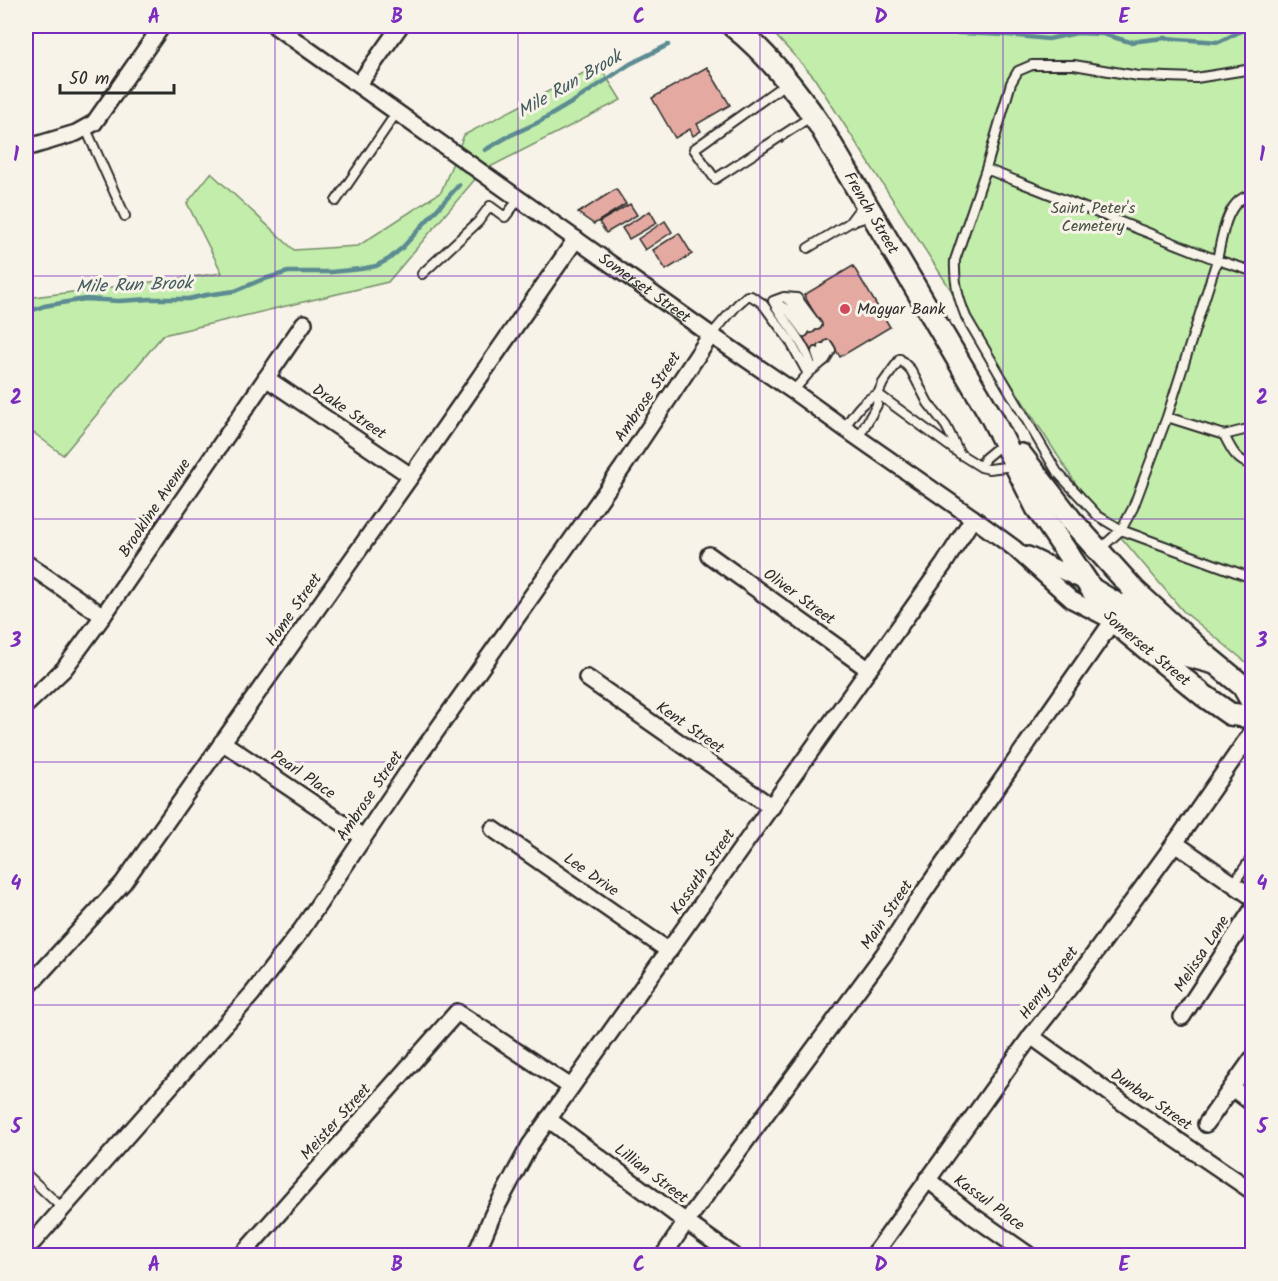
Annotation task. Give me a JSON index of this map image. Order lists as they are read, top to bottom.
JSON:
{
  "streets": {
    "main road": ["French Street", "Somerset Street"],
    "street": [
      "Ambrose Street",
      "Drake Street",
      "Brookline Avenue",
      "Oliver Street",
      "Home Street",
      "Kent Street",
      "Pearl Place",
      "Kossuth Street",
      "Lee Drive",
      "Main Street",
      "Melissa Lane",
      "Henry Street",
      "Dunbar Street",
      "Meister Street",
      "Lillian Street",
      "Kassul Place"
    ]
  },
  "crossings": [
    ["French Street", "Somerset Street"],
    ["French Street", "Main Street"],
    ["Somerset Street", "Ambrose Street"],
    ["Somerset Street", "Home Street"],
    ["Somerset Street", "Kossuth Street"],
    ["Somerset Street", "Main Street"],
    ["Ambrose Street", "Pearl Place"],
    ["Drake Street", "Brookline Avenue"],
    ["Drake Street", "Home Street"],
    ["Oliver Street", "Kossuth Street"],
    ["Home Street", "Pearl Place"],
    ["Kent Street", "Kossuth Street"],
    ["Kossuth Street", "Lee Drive"],
    ["Kossuth Street", "Meister Street"],
    ["Kossuth Street", "Lillian Street"],
    ["Main Street", "Lillian Street"],
    ["Henry Street", "Dunbar Street"],
    ["Henry Street", "Kassul Place"]
  ],
  "water": ["Mile Run Brook"],
  "parks": ["Saint Peter's Cemetery"],
  "places": ["Magyar Bank"],
  "scale_bar": "50 m",
  "grid": {
    "columns": [
      "A",
      "B",
      "C",
      "D",
      "E"
    ],
    "rows": [
      "1",
      "2",
      "3",
      "4",
      "5"
    ]
  }
}
